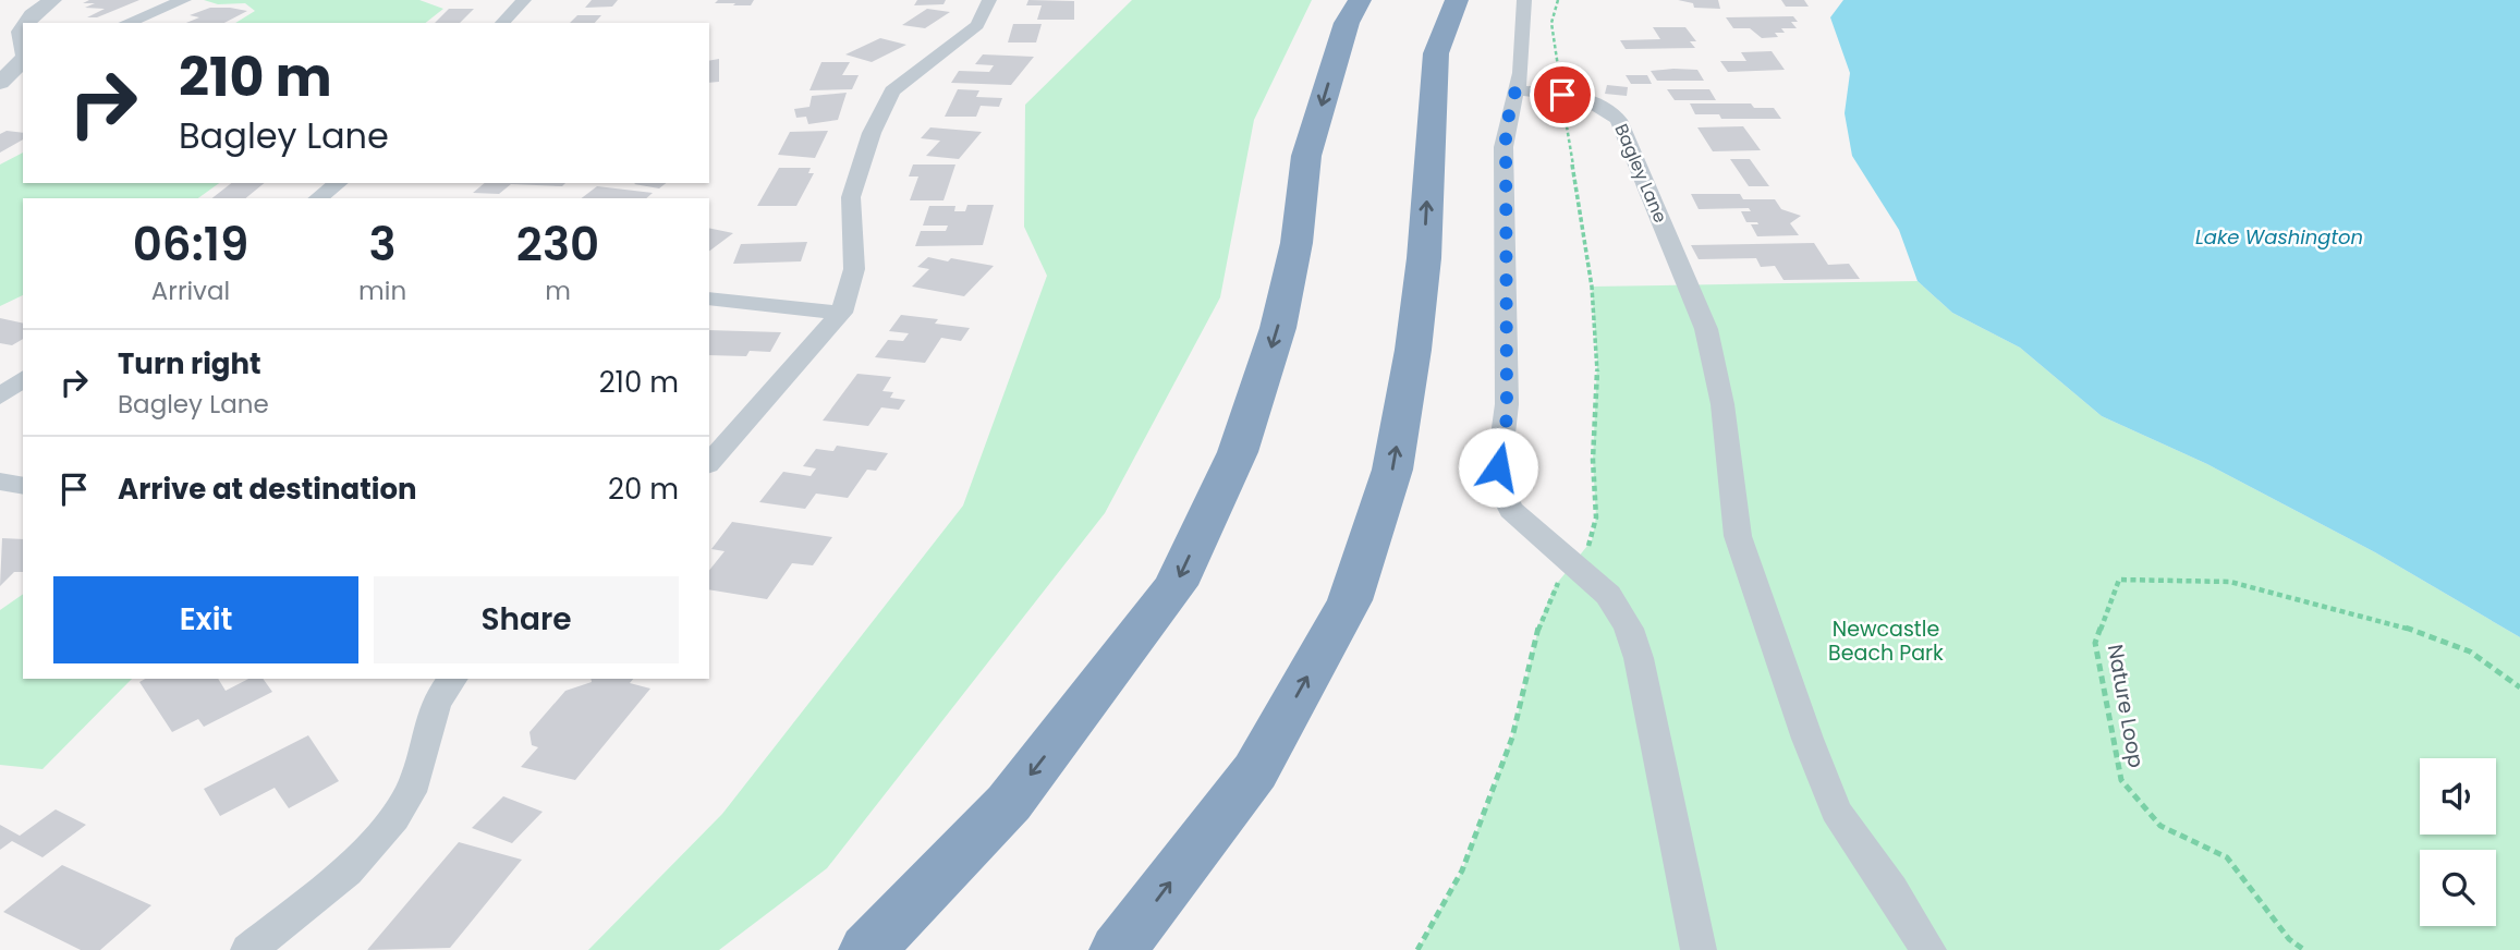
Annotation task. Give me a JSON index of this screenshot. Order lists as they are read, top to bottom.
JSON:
{
  "streets": {
    "street": ["Bagley Lane"],
    "path": ["Nature Loop"]
  },
  "water": ["Lake Washington"],
  "parks": ["Newcastle Beach Park"],
  "page": {
    "turn": ["210 m", "Bagley Lane"],
    "eta": [
      "06:19",
      "Arrival",
      "3",
      "min",
      "230",
      "m"
    ],
    "list": [
      {
        "name": "Turn right",
        "note": "Bagley Lane",
        "value": "210 m"
      },
      {
        "name": "Arrive at destination",
        "value": "20 m"
      }
    ],
    "buttons": ["Exit", "Share"]
  }
}
